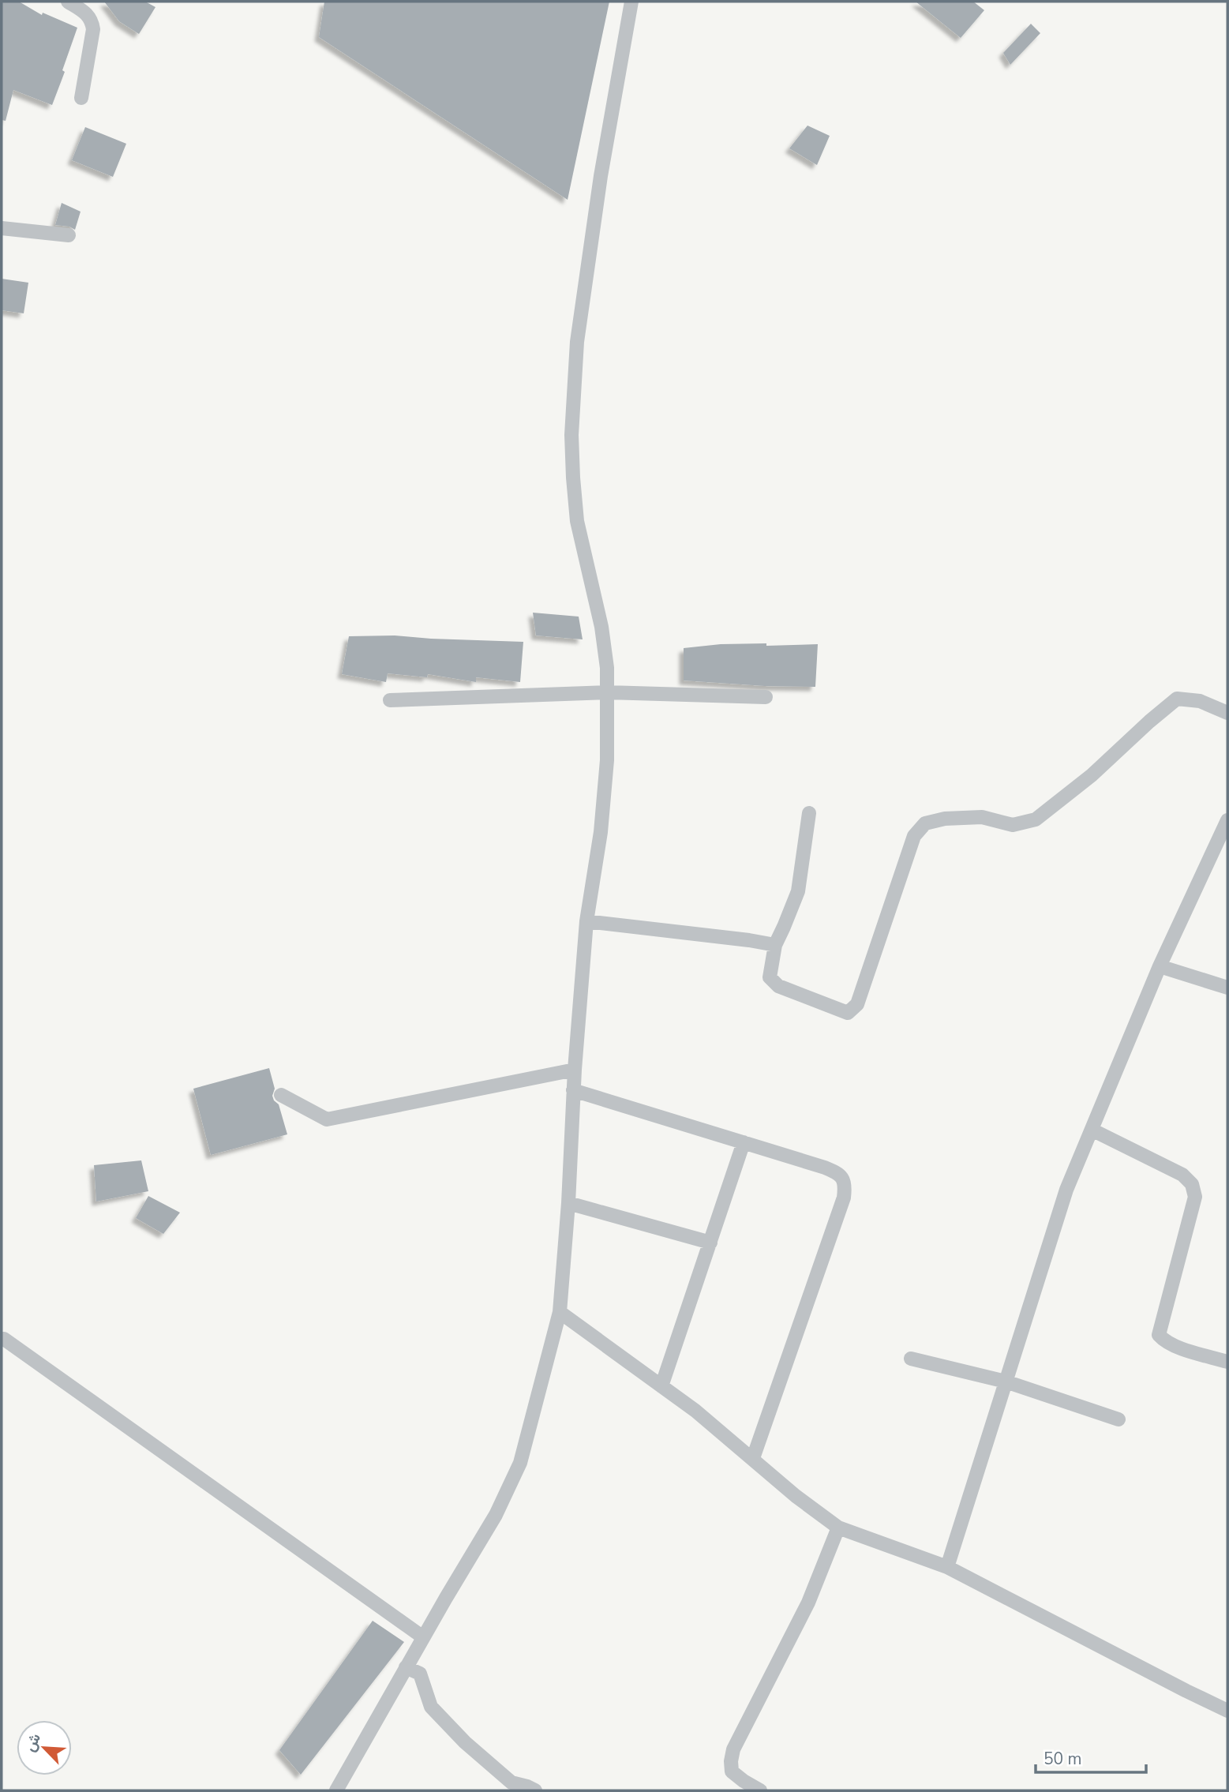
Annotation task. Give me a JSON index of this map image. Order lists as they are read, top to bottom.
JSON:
{
  "scale_bar": "50 m",
  "north": "top left"
}
